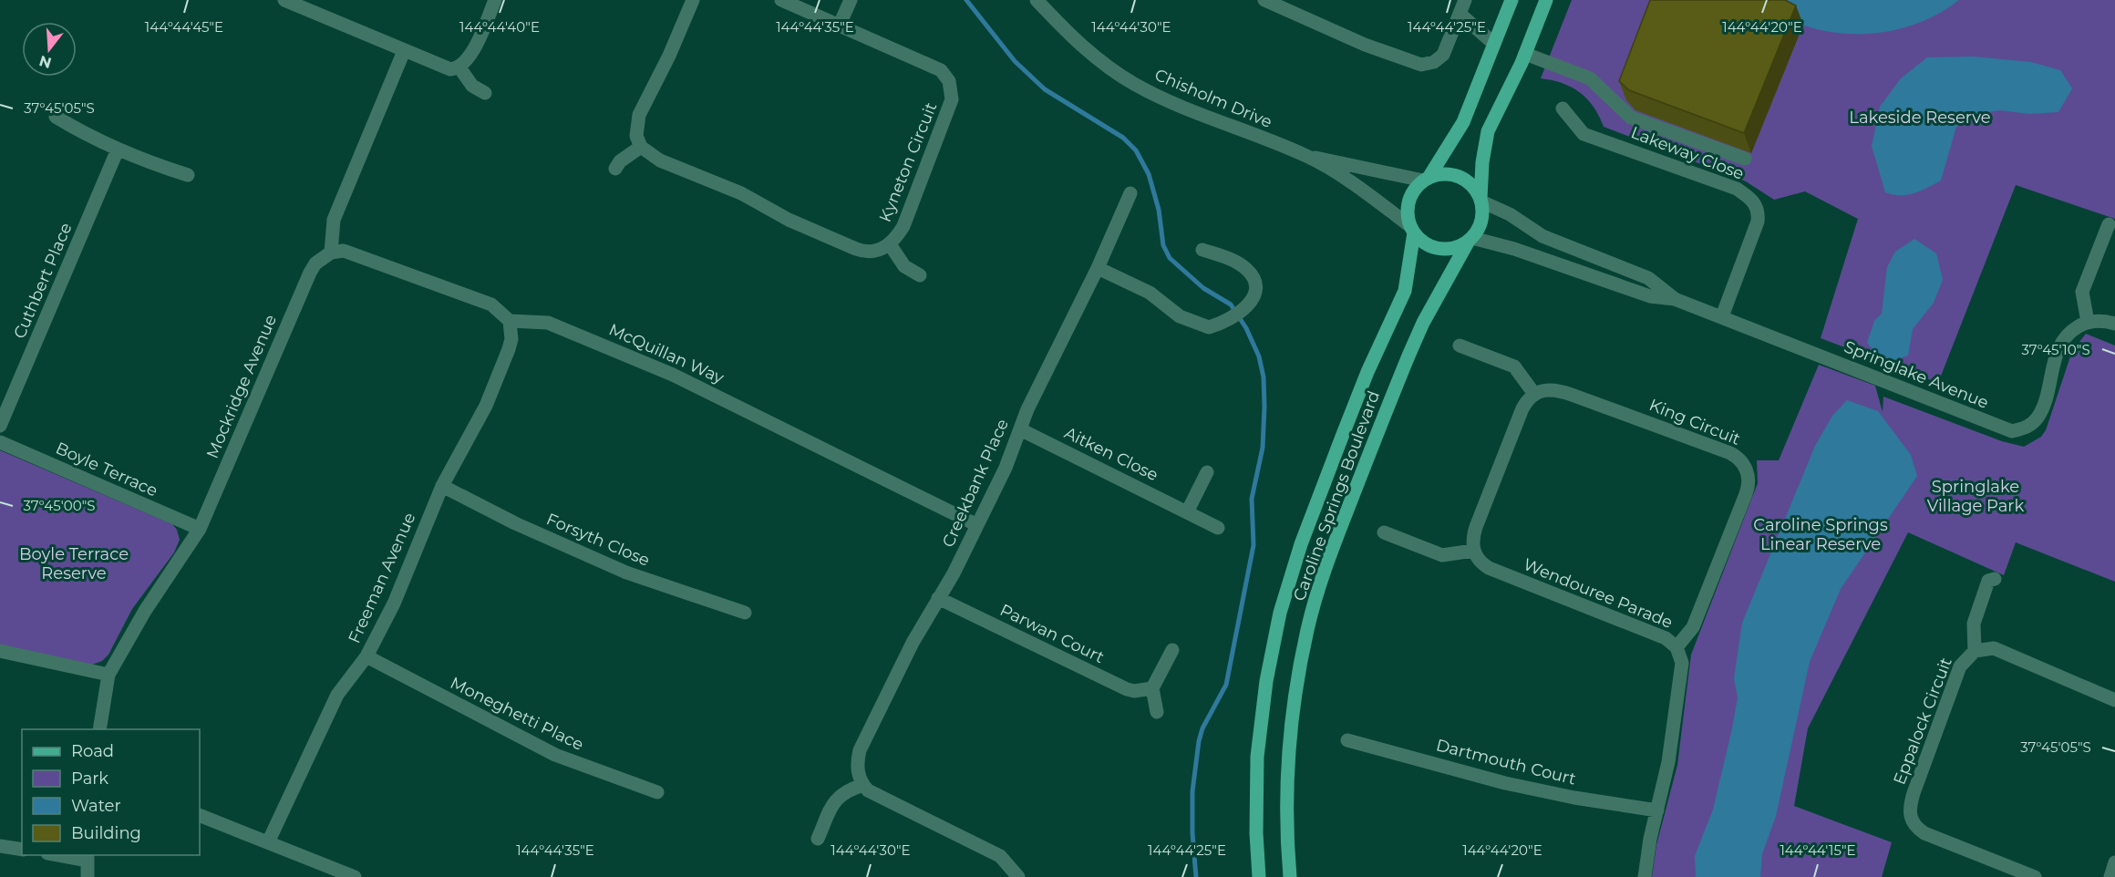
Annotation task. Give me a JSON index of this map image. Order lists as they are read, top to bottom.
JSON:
{
  "streets": {
    "main road": ["Caroline Springs Boulevard"],
    "street": [
      "Chisholm Drive",
      "Lakeway Close",
      "Kyneton Circuit",
      "Cuthbert Place",
      "McQuillan Way",
      "Springlake Avenue",
      "Mockridge Avenue",
      "King Circuit",
      "Aitken Close",
      "Boyle Terrace",
      "Creekbank Place",
      "Forsyth Close",
      "Freeman Avenue",
      "Wendouree Parade",
      "Parwan Court",
      "Moneghetti Place",
      "Eppalock Circuit",
      "Dartmouth Court"
    ]
  },
  "crossings": [
    ["Chisholm Drive", "Springlake Avenue"],
    ["Chisholm Drive", "Caroline Springs Boulevard"],
    ["Lakeway Close", "Springlake Avenue"],
    ["McQuillan Way", "Creekbank Place"],
    ["McQuillan Way", "Freeman Avenue"],
    ["Springlake Avenue", "Caroline Springs Boulevard"],
    ["Mockridge Avenue", "Boyle Terrace"],
    ["King Circuit", "Wendouree Parade"],
    ["Aitken Close", "Creekbank Place"],
    ["Creekbank Place", "Parwan Court"],
    ["Forsyth Close", "Freeman Avenue"],
    ["Freeman Avenue", "Moneghetti Place"],
    ["Wendouree Parade", "Dartmouth Court"]
  ],
  "parks": [
    "Lakeside Reserve",
    "Springlake Village Park",
    "Caroline Springs Linear Reserve",
    "Boyle Terrace Reserve"
  ],
  "legend": [
    "Road",
    "Park",
    "Water",
    "Building"
  ],
  "north": "bottom",
  "coordinates": [
    "144°44'45\"E",
    "144°44'40\"E",
    "144°44'35\"E",
    "144°44'30\"E",
    "144°44'25\"E",
    "144°44'20\"E",
    "37°45'05\"S",
    "37°45'10\"S",
    "37°45'00\"S",
    "144°44'15\"E"
  ]
}
